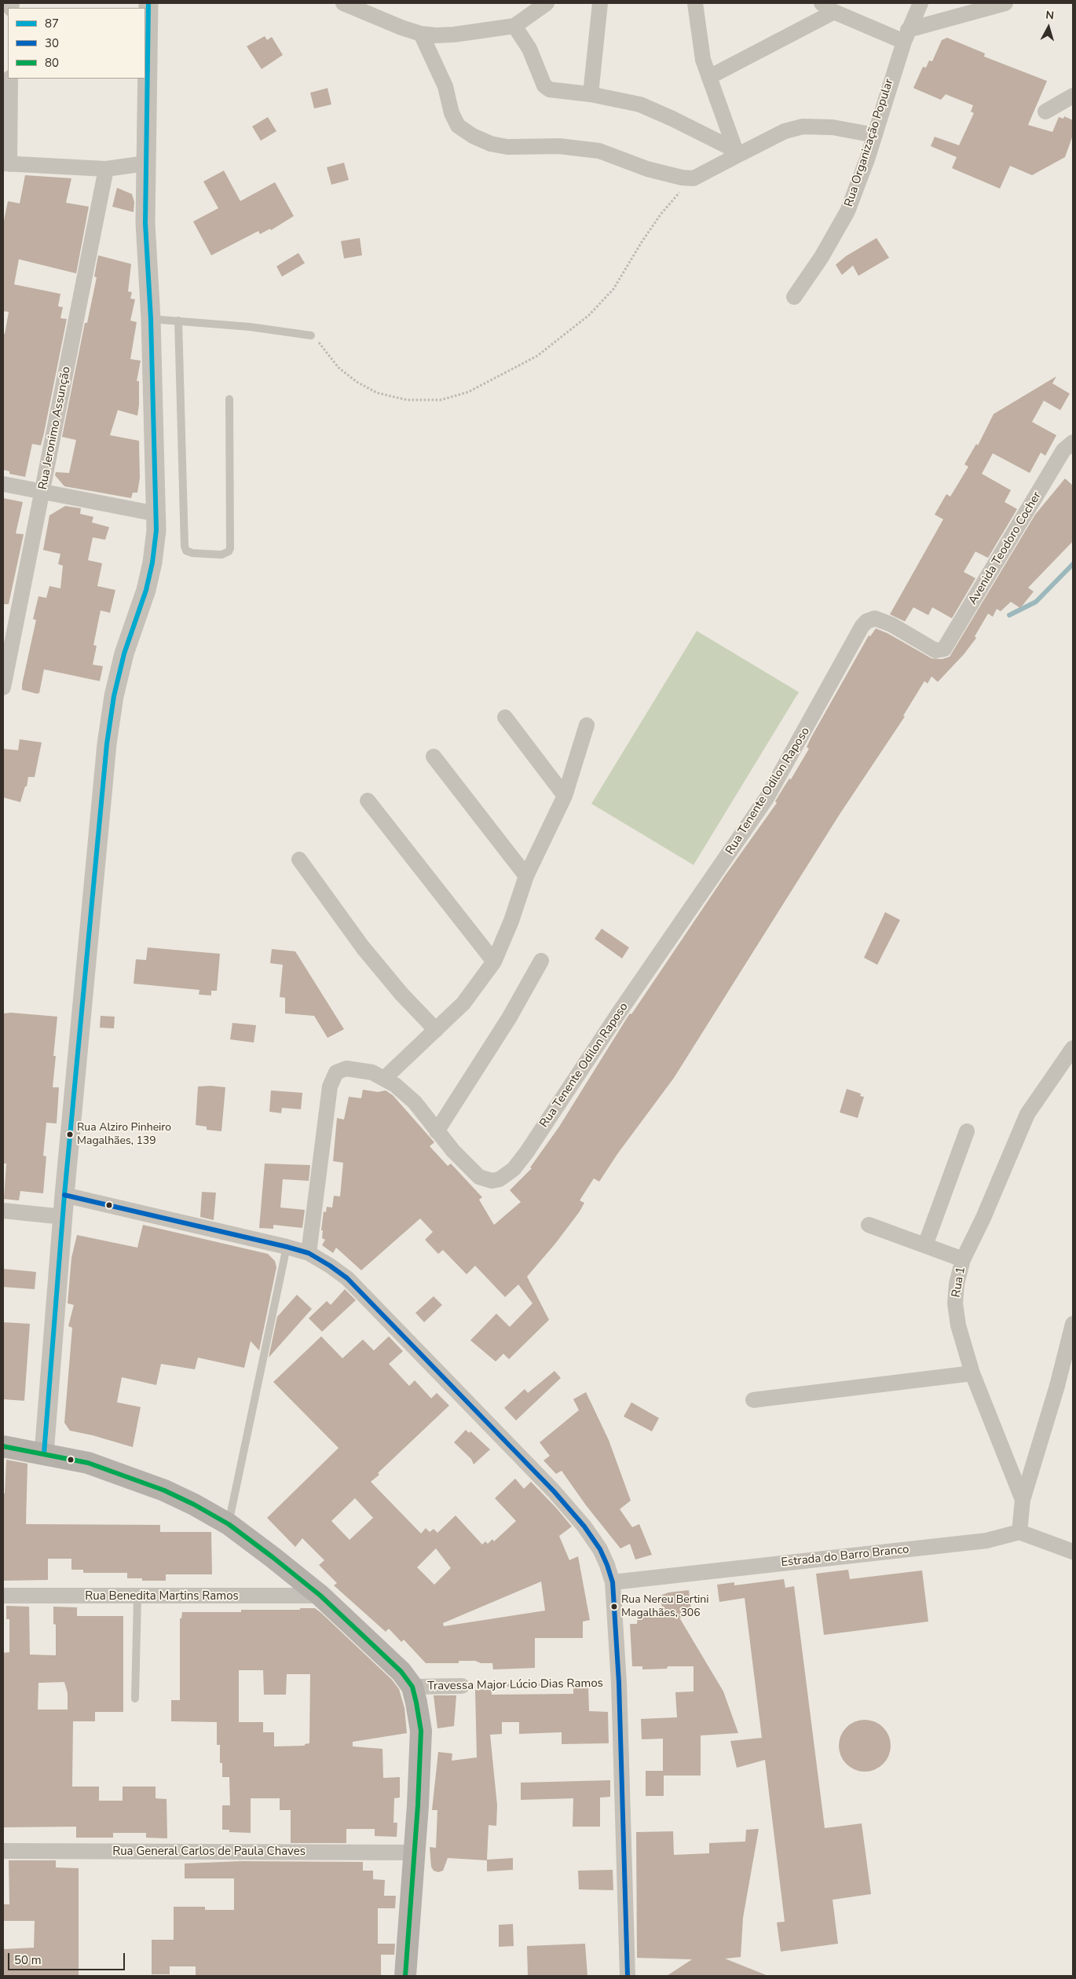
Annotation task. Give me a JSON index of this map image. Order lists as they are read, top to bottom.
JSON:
{
  "streets": {
    "street": [
      "Rua Organização Popular",
      "Rua Jeronimo Assunção",
      "Avenida Teodoro Cocher",
      "Rua Tenente Odilon Raposo",
      "Rua 1",
      "Estrada do Barro Branco",
      "Rua Benedita Martins Ramos",
      "Travessa Major Lúcio Dias Ramos",
      "Rua General Carlos de Paula Chaves"
    ]
  },
  "crossings": [
    ["Avenida Teodoro Cocher", "Rua Tenente Odilon Raposo"],
    ["Rua 1", "Estrada do Barro Branco"]
  ],
  "places": ["Rua Alziro Pinheiro Magalhães, 139", "Rua Nereu Bertini Magalhães, 306"],
  "lines": ["transit line 87", "transit line 30", "transit line 80"],
  "legend": ["87", "30", "80"],
  "scale_bar": "50 m",
  "north": "top"
}
